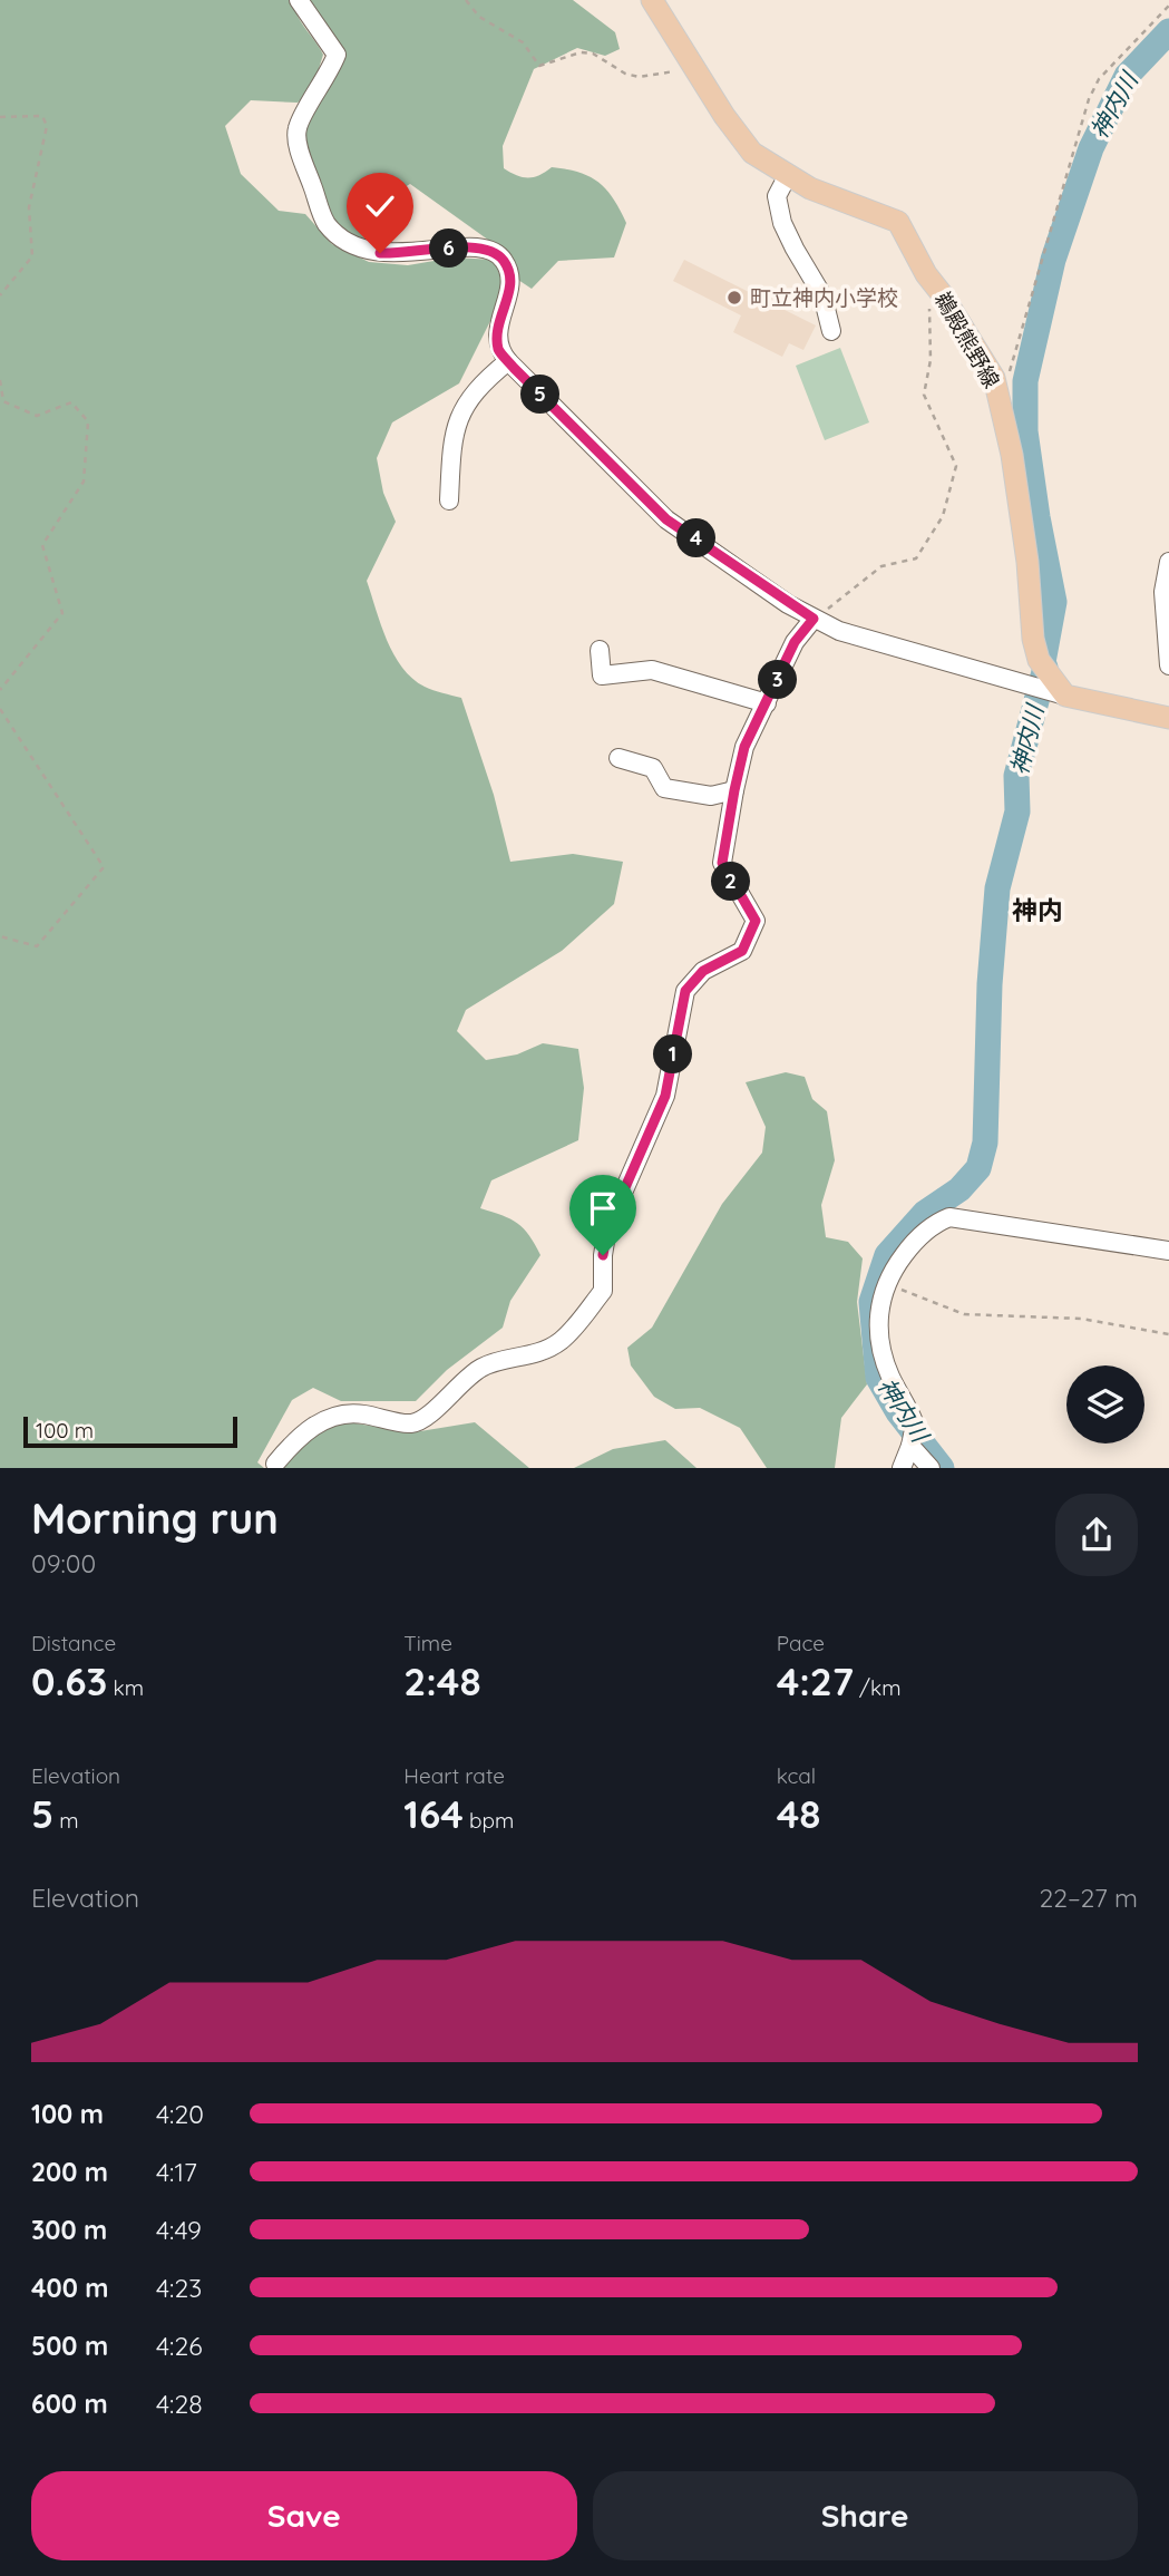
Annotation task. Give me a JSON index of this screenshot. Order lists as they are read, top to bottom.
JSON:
{
  "streets": {
    "main road": ["鵜殿熊野線"]
  },
  "districts": ["神内"],
  "water": ["神内川"],
  "places": ["町立神内小学校"],
  "scale_bar": "100 m",
  "page": {
    "pins": [
      "6",
      "5",
      "4",
      "3",
      "2",
      "1"
    ],
    "scale": "100 m",
    "heading": ["Morning run", "09:00"],
    "stats": [
      ["Distance", "0.63 km"],
      ["Time", "2:48"],
      ["Pace", "4:27 /km"],
      ["Elevation", "5 m"],
      ["Heart rate", "164 bpm"],
      ["kcal", "48"]
    ],
    "chart": ["Elevation", "22–27 m"],
    "list": [
      {
        "name": "100 m",
        "note": "4:20"
      },
      {
        "name": "200 m",
        "note": "4:17"
      },
      {
        "name": "300 m",
        "note": "4:49"
      },
      {
        "name": "400 m",
        "note": "4:23"
      },
      {
        "name": "500 m",
        "note": "4:26"
      },
      {
        "name": "600 m",
        "note": "4:28"
      }
    ],
    "buttons": ["Save", "Share"]
  }
}
